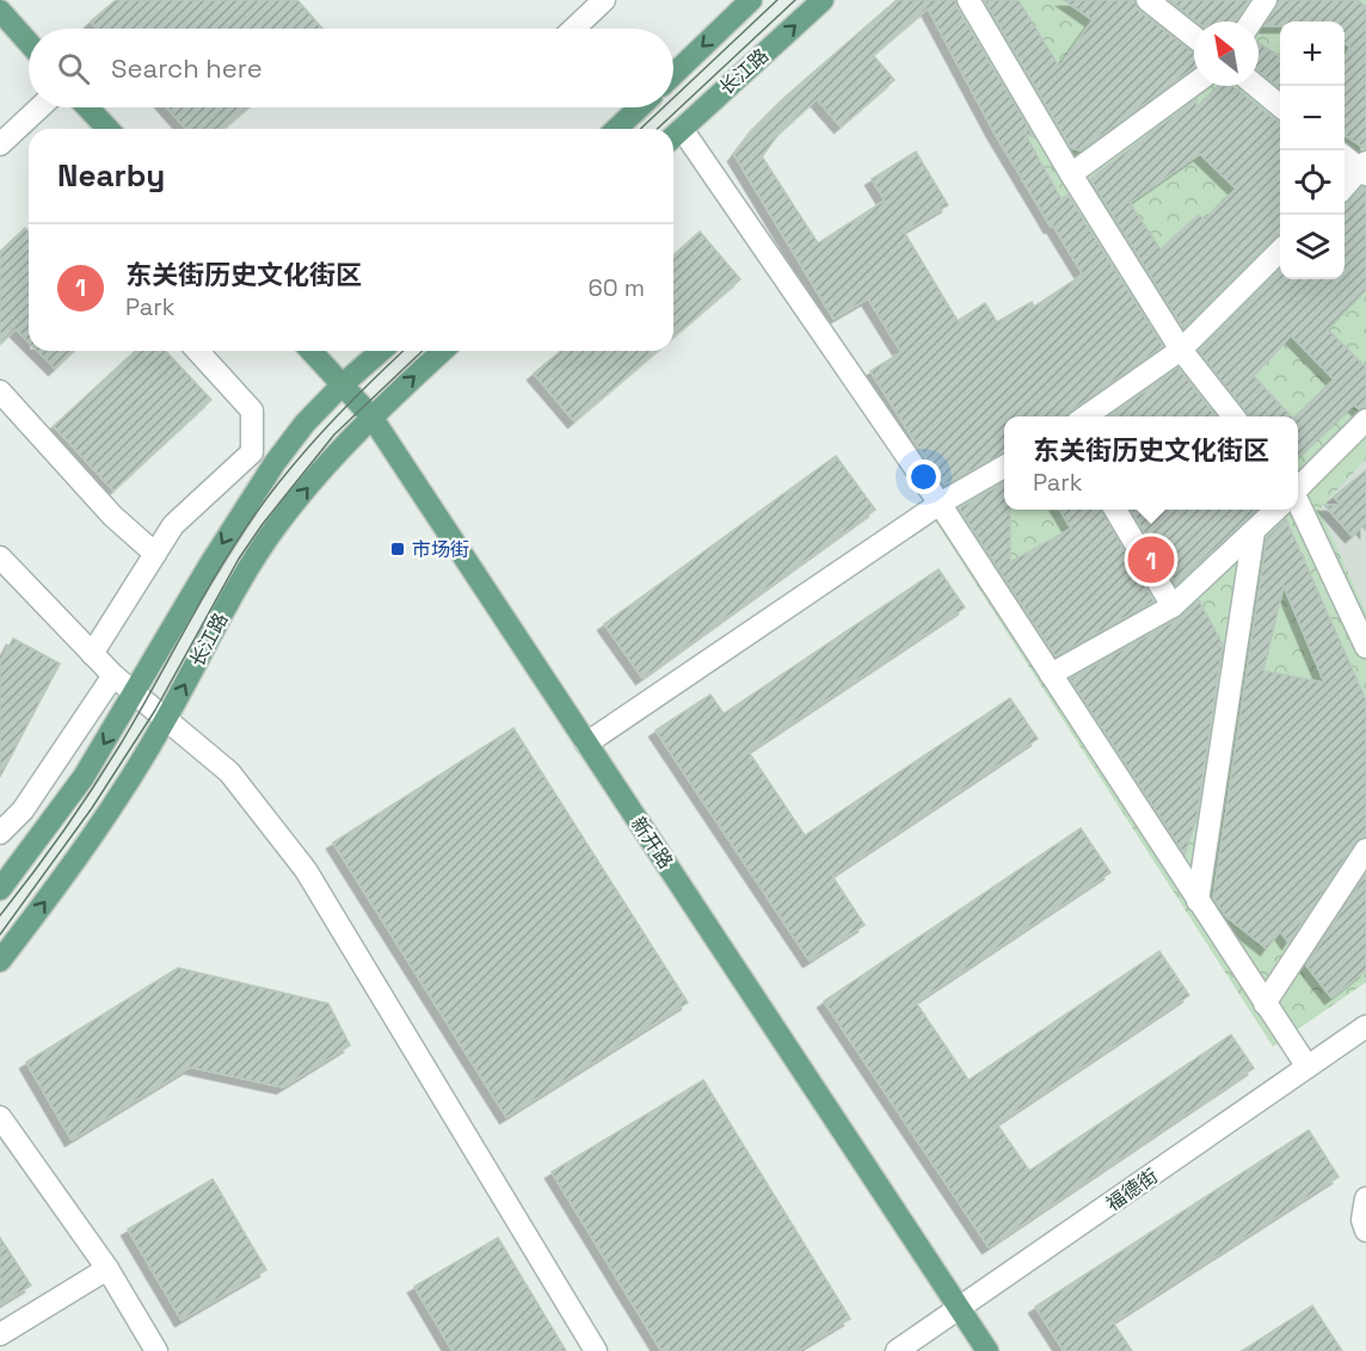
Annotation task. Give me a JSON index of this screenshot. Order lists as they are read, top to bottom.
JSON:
{
  "streets": {
    "main road": ["长江路", "新开路"],
    "street": ["福德街"]
  },
  "crossings": [
    ["长江路", "新开路"],
    ["新开路", "福德街"]
  ],
  "places": {
    "transit": ["市场街"]
  },
  "north": "top left",
  "page": {
    "map_buttons": ["+", "−"],
    "search": "Search here",
    "heading": "Nearby",
    "list": [
      {
        "mark": "1",
        "name": "东关街历史文化街区",
        "note": "Park",
        "value": "60 m"
      }
    ],
    "popup": ["东关街历史文化街区", "Park"],
    "pins": "1"
  }
}
